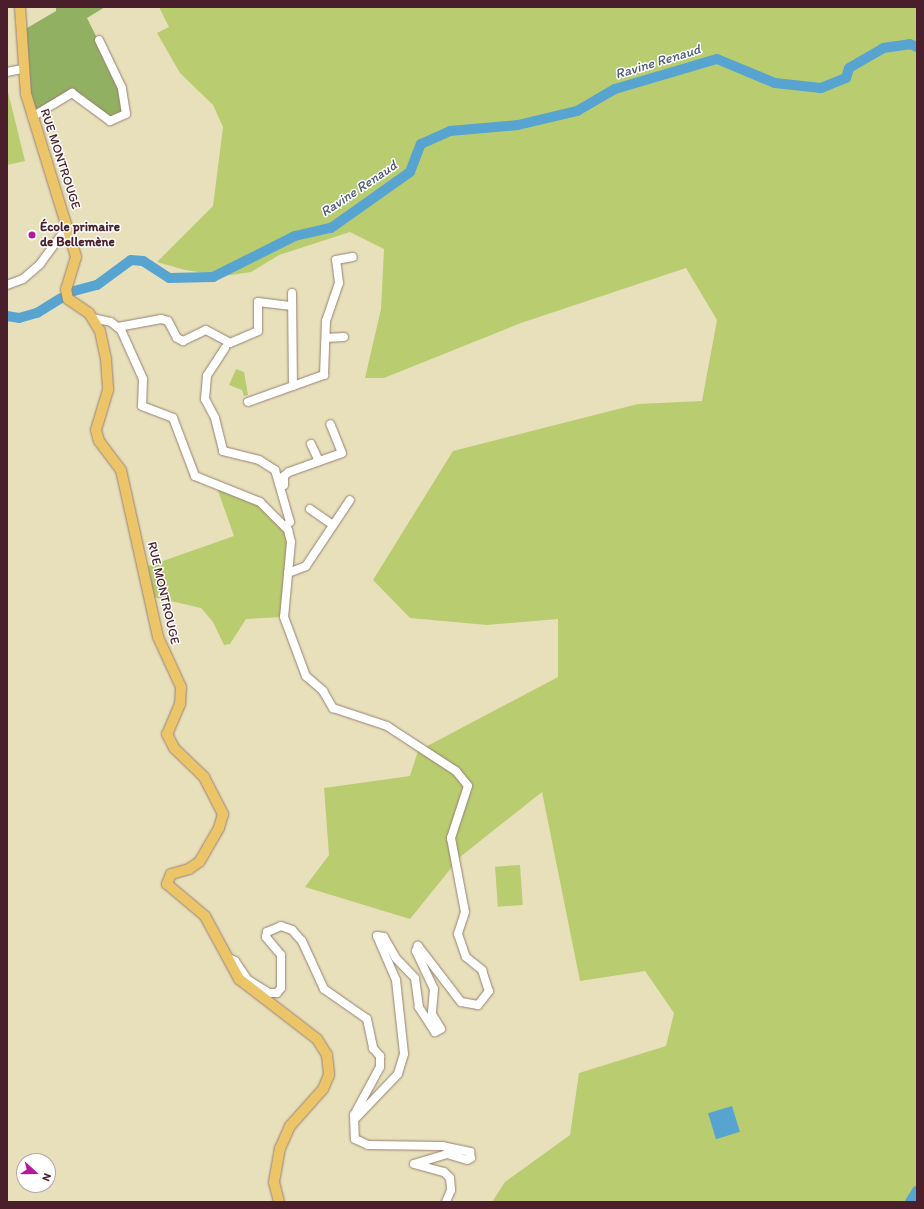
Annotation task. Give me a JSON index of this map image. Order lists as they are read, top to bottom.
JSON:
{
  "streets": {
    "main road": ["RUE MONTROUGE"]
  },
  "water": ["Ravine Renaud"],
  "places": ["École primaire de Bellemène"],
  "north": "right"
}
